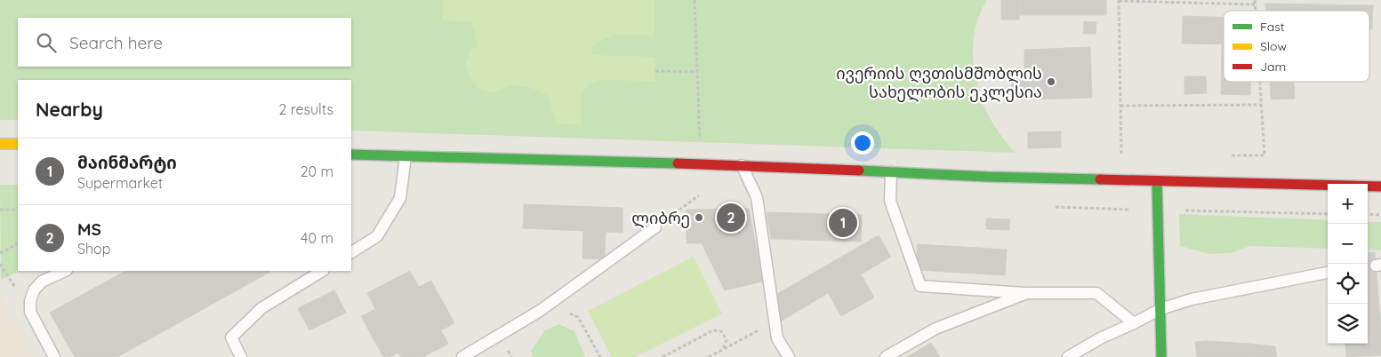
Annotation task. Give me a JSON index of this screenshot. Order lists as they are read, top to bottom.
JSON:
{
  "places": ["ივერიის ღვთისმშობლის სახელობის ეკლესია", "ლიბრე"],
  "legend": ["Fast", "Slow", "Jam"],
  "page": {
    "search": "Search here",
    "heading": ["Nearby", "2 results"],
    "list": [
      {
        "mark": "1",
        "name": "მაინმარტი",
        "note": "Supermarket",
        "value": "20 m"
      },
      {
        "mark": "2",
        "name": "MS",
        "note": "Shop",
        "value": "40 m"
      }
    ],
    "map_buttons": ["+", "−"],
    "pins": ["2", "1"]
  }
}
